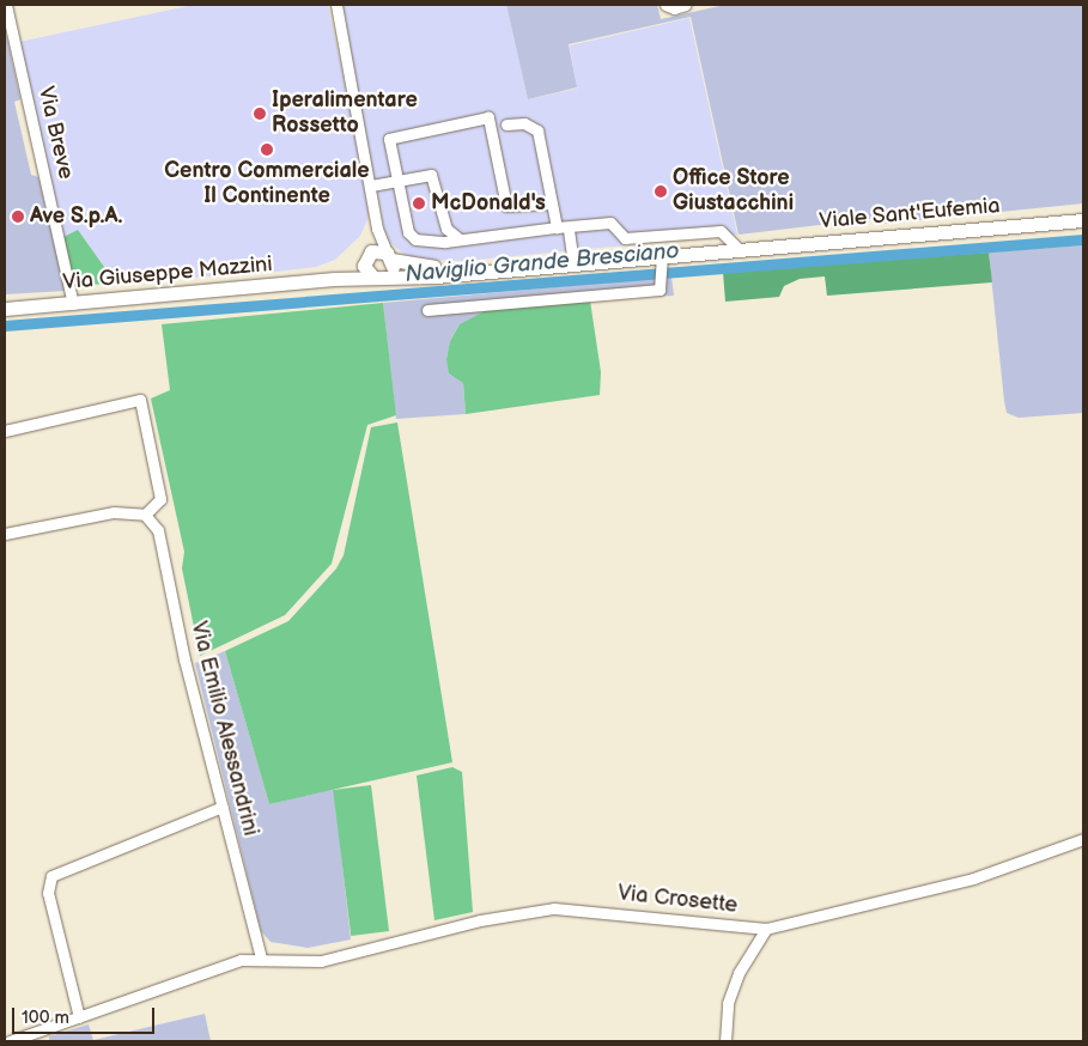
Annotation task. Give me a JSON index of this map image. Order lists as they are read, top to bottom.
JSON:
{
  "streets": {
    "main road": ["Viale Sant'Eufemia", "Via Giuseppe Mazzini"],
    "street": ["Via Breve", "Via Emilio Alessandrini", "Via Crosette"]
  },
  "crossings": [
    ["Via Breve", "Via Giuseppe Mazzini"],
    ["Viale Sant'Eufemia", "Via Giuseppe Mazzini"],
    ["Via Emilio Alessandrini", "Via Crosette"]
  ],
  "water": ["Naviglio Grande Bresciano"],
  "places": [
    "Iperalimentare Rossetto",
    "Centro Commerciale Il Continente",
    "Office Store Giustacchini",
    "McDonald's",
    "Ave S.p.A."
  ],
  "scale_bar": "100 m"
}
